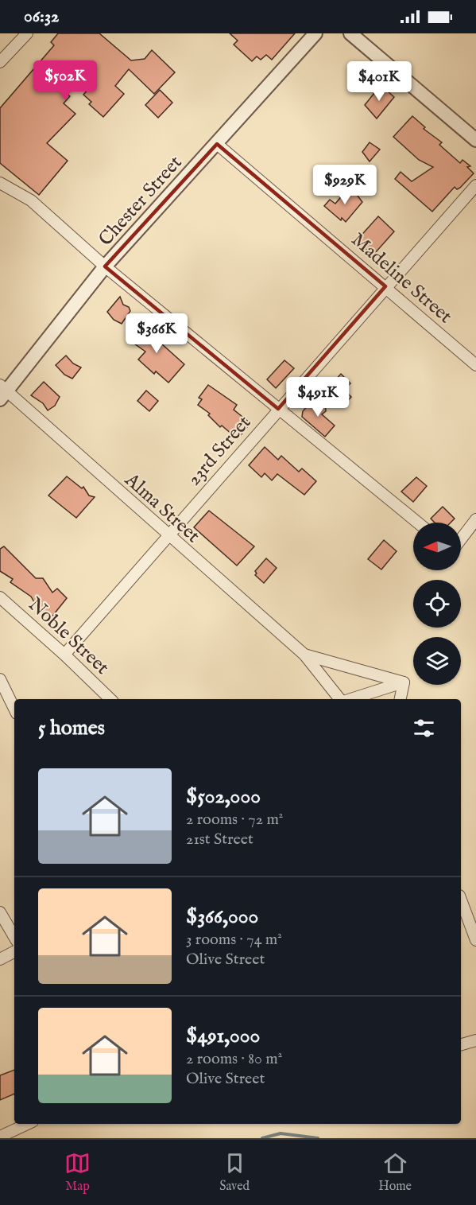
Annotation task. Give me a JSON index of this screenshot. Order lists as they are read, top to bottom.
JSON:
{
  "streets": {
    "street": [
      "Chester Street",
      "Madeline Street",
      "23rd Street",
      "Alma Street",
      "Noble Street"
    ]
  },
  "crossings": [
    ["Chester Street", "Madeline Street"],
    ["Chester Street", "Alma Street"],
    ["Madeline Street", "23rd Street"],
    ["23rd Street", "Alma Street"],
    ["23rd Street", "Noble Street"]
  ],
  "north": "left",
  "page": {
    "status": "06:32",
    "price": [
      "$502K",
      "$401K",
      "$929K",
      "$366K",
      "$491K"
    ],
    "heading": "5 homes",
    "list": [
      {
        "name": "$502,000",
        "note": "2 rooms · 72 m² · 21st Street"
      },
      {
        "name": "$366,000",
        "note": "3 rooms · 74 m² · Olive Street"
      },
      {
        "name": "$491,000",
        "note": "2 rooms · 80 m² · Olive Street"
      }
    ],
    "tabs": ["Map", "Saved", "Home"]
  }
}
